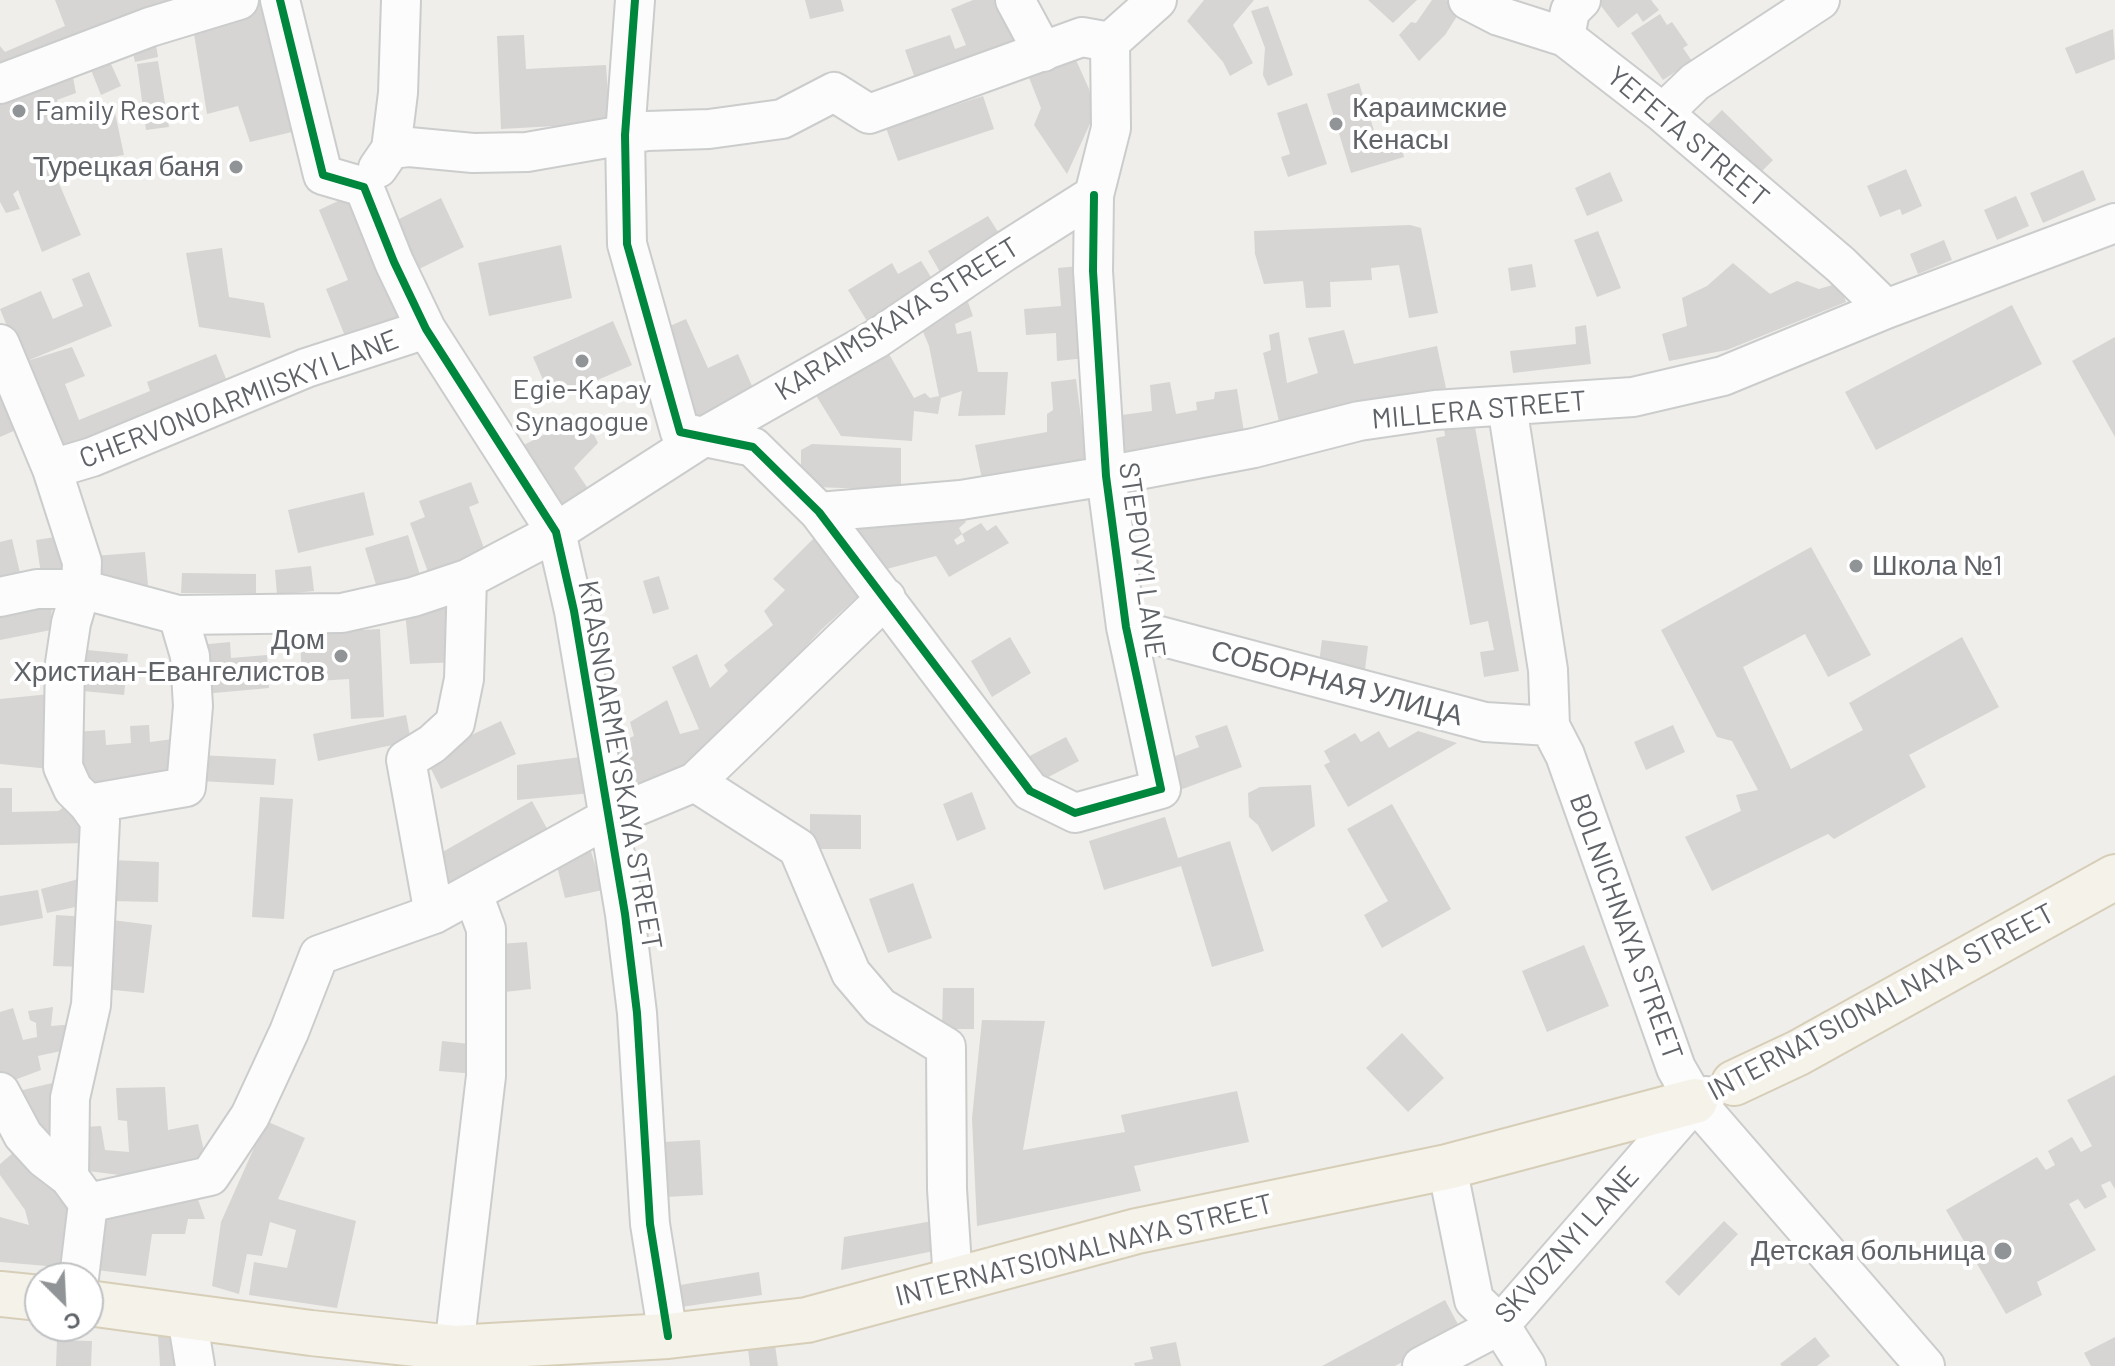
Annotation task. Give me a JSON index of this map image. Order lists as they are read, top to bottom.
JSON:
{
  "streets": {
    "main road": ["INTERNATSIONALNAYA STREET"],
    "street": [
      "YEFETA STREET",
      "KARAIMSKAYA STREET",
      "CHERVONOARMIISKYI LANE",
      "MILLERA STREET",
      "STEPOVYI LANE",
      "СОБОРНАЯ УЛИЦА",
      "KRASNOARMEYSKAYA STREET",
      "BOLNICHNAYA STREET",
      "SKVOZNYI LANE"
    ]
  },
  "crossings": [
    ["YEFETA STREET", "MILLERA STREET"],
    ["KARAIMSKAYA STREET", "STEPOVYI LANE"],
    ["KARAIMSKAYA STREET", "KRASNOARMEYSKAYA STREET"],
    ["CHERVONOARMIISKYI LANE", "KRASNOARMEYSKAYA STREET"],
    ["MILLERA STREET", "STEPOVYI LANE"],
    ["MILLERA STREET", "BOLNICHNAYA STREET"],
    ["STEPOVYI LANE", "СОБОРНАЯ УЛИЦА"],
    ["СОБОРНАЯ УЛИЦА", "BOLNICHNAYA STREET"],
    ["KRASNOARMEYSKAYA STREET", "INTERNATSIONALNAYA STREET"],
    ["BOLNICHNAYA STREET", "INTERNATSIONALNAYA STREET"],
    ["BOLNICHNAYA STREET", "SKVOZNYI LANE"],
    ["INTERNATSIONALNAYA STREET", "SKVOZNYI LANE"]
  ],
  "places": [
    "Family Resort",
    "Караимские Кенасы",
    "Турецкая баня",
    "Egie-Kapay Synagogue",
    "Школа №1",
    "Дом Христиан-Евангелистов",
    "Детская больница"
  ],
  "north": "bottom right"
}
